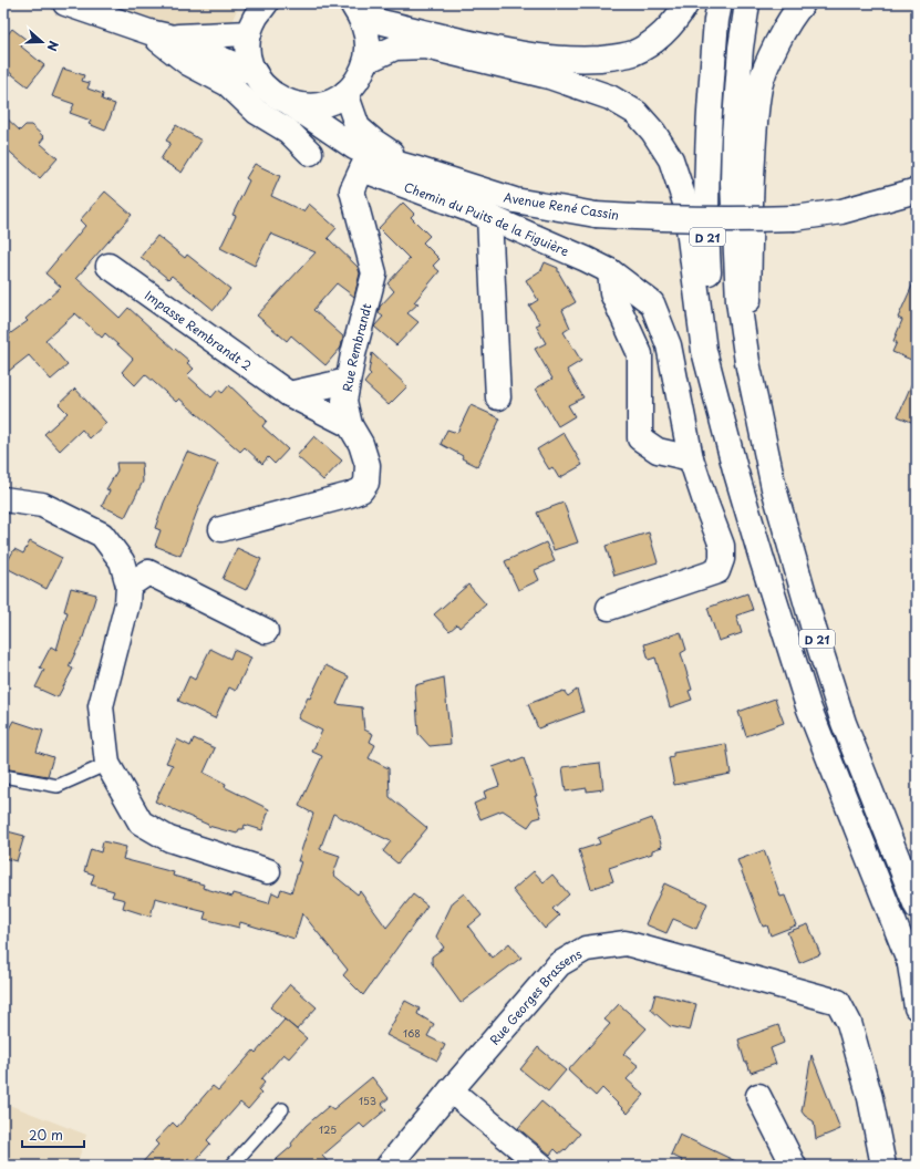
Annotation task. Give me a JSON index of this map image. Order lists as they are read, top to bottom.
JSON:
{
  "streets": {
    "main road": [
      "Avenue René Cassin",
      "Chemin du Puits de la Figuière",
      "D 21",
      "Impasse Rembrandt 2",
      "Rue Rembrandt",
      "Rue Georges Brassens"
    ]
  },
  "crossings": [
    ["Avenue René Cassin", "Chemin du Puits de la Figuière"],
    ["Avenue René Cassin", "Rue Rembrandt"],
    ["Chemin du Puits de la Figuière", "Rue Rembrandt"],
    ["Impasse Rembrandt 2", "Rue Rembrandt"]
  ],
  "house_numbers": ["168", "153", "125"],
  "scale_bar": "20 m",
  "north": "right"
}
